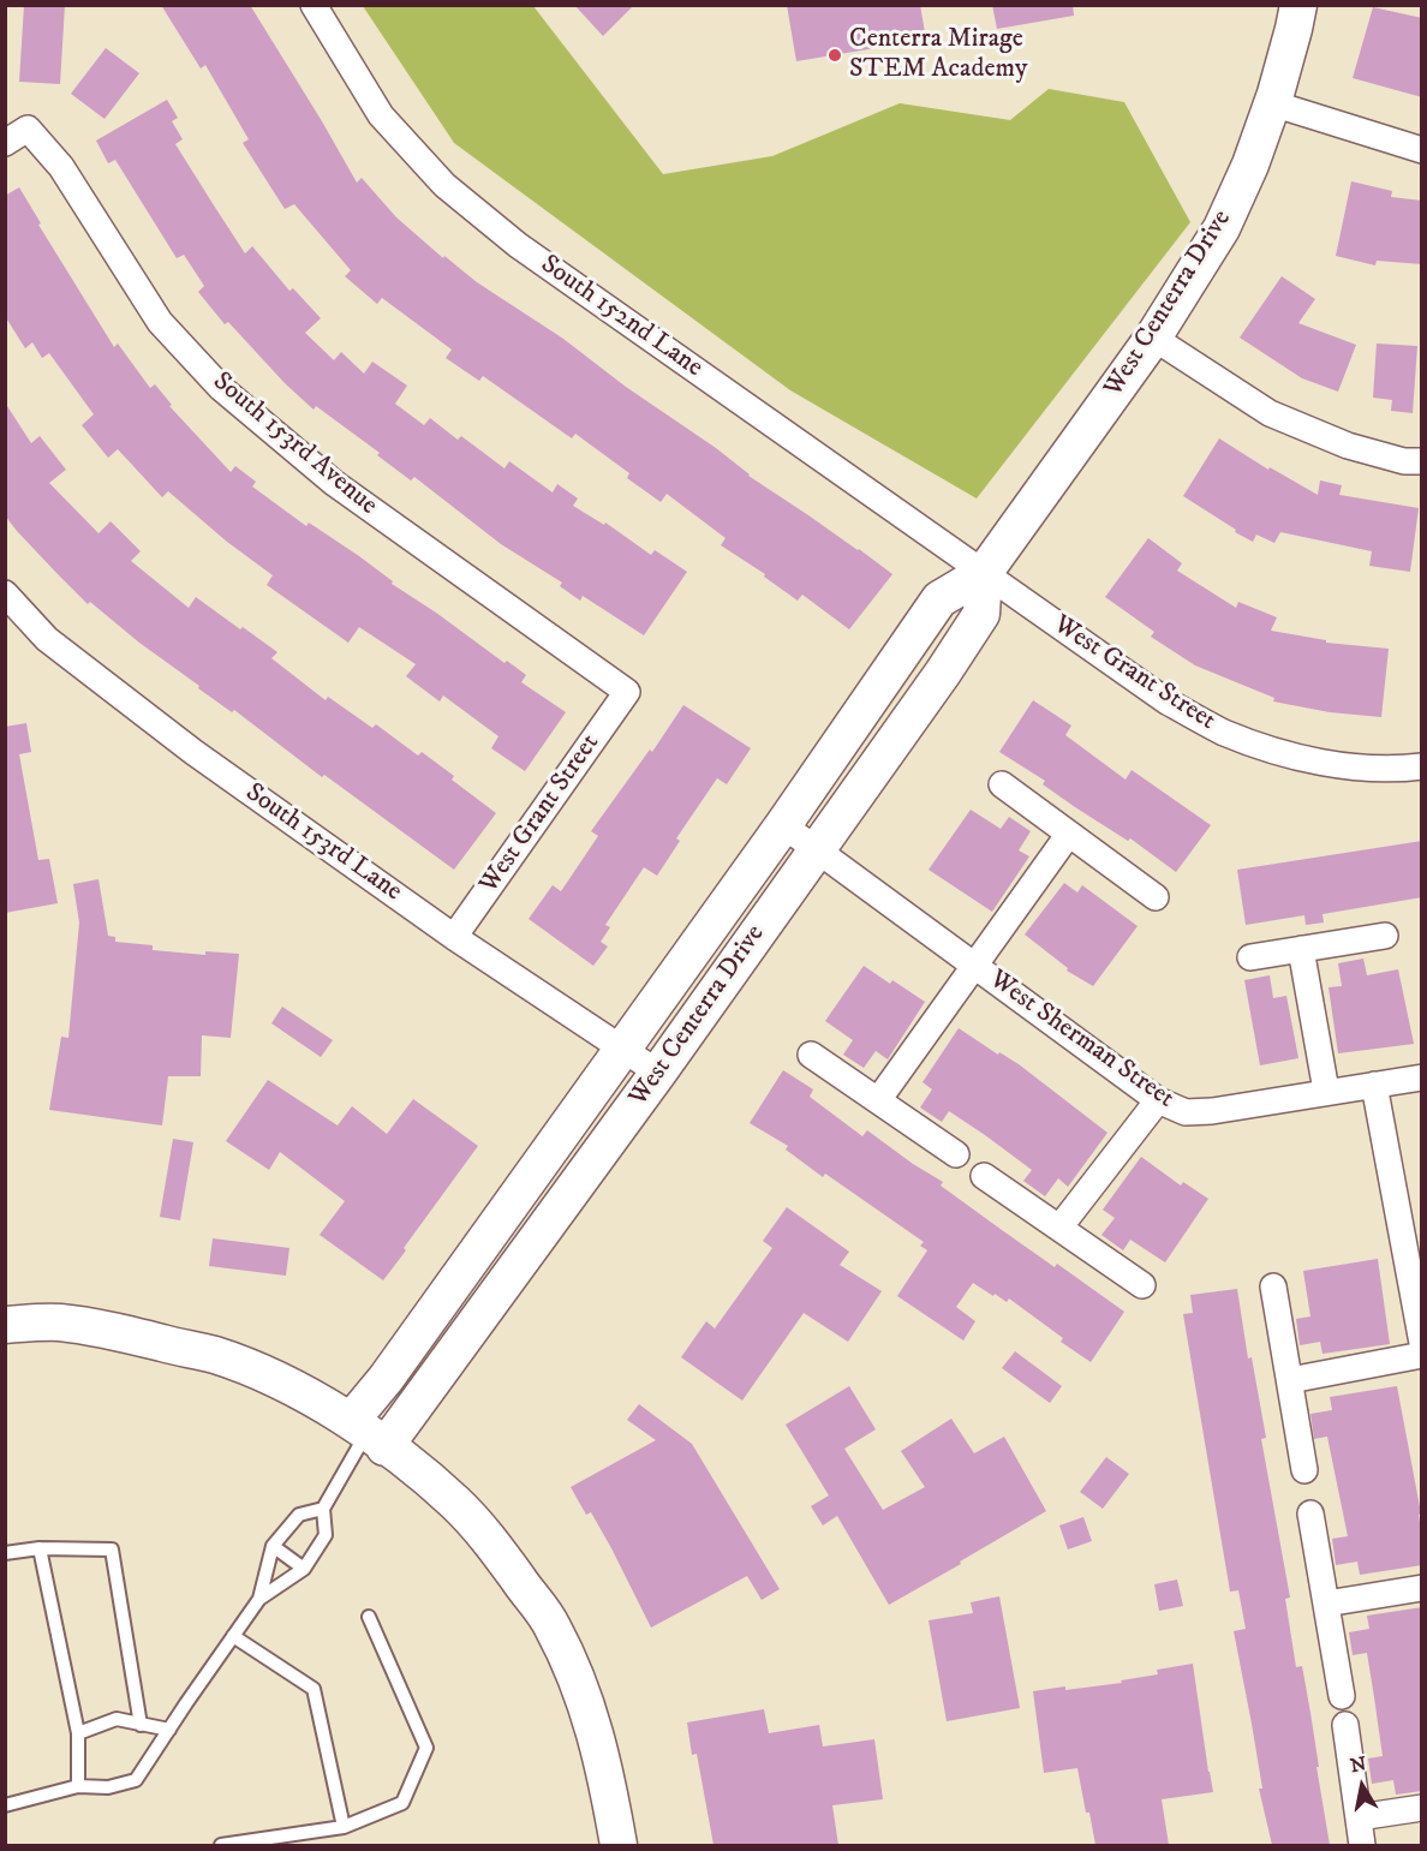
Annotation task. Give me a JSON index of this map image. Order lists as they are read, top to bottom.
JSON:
{
  "streets": {
    "street": [
      "West Centerra Drive",
      "South 152nd Lane",
      "South 153rd Avenue",
      "West Grant Street",
      "South 153rd Lane",
      "West Sherman Street"
    ]
  },
  "crossings": [
    ["West Centerra Drive", "South 152nd Lane"],
    ["West Centerra Drive", "West Grant Street"],
    ["West Centerra Drive", "South 153rd Lane"],
    ["West Centerra Drive", "West Sherman Street"],
    ["South 152nd Lane", "West Grant Street"],
    ["South 153rd Avenue", "West Grant Street"],
    ["West Grant Street", "South 153rd Lane"]
  ],
  "places": ["Centerra Mirage STEM Academy"],
  "north": "top"
}
